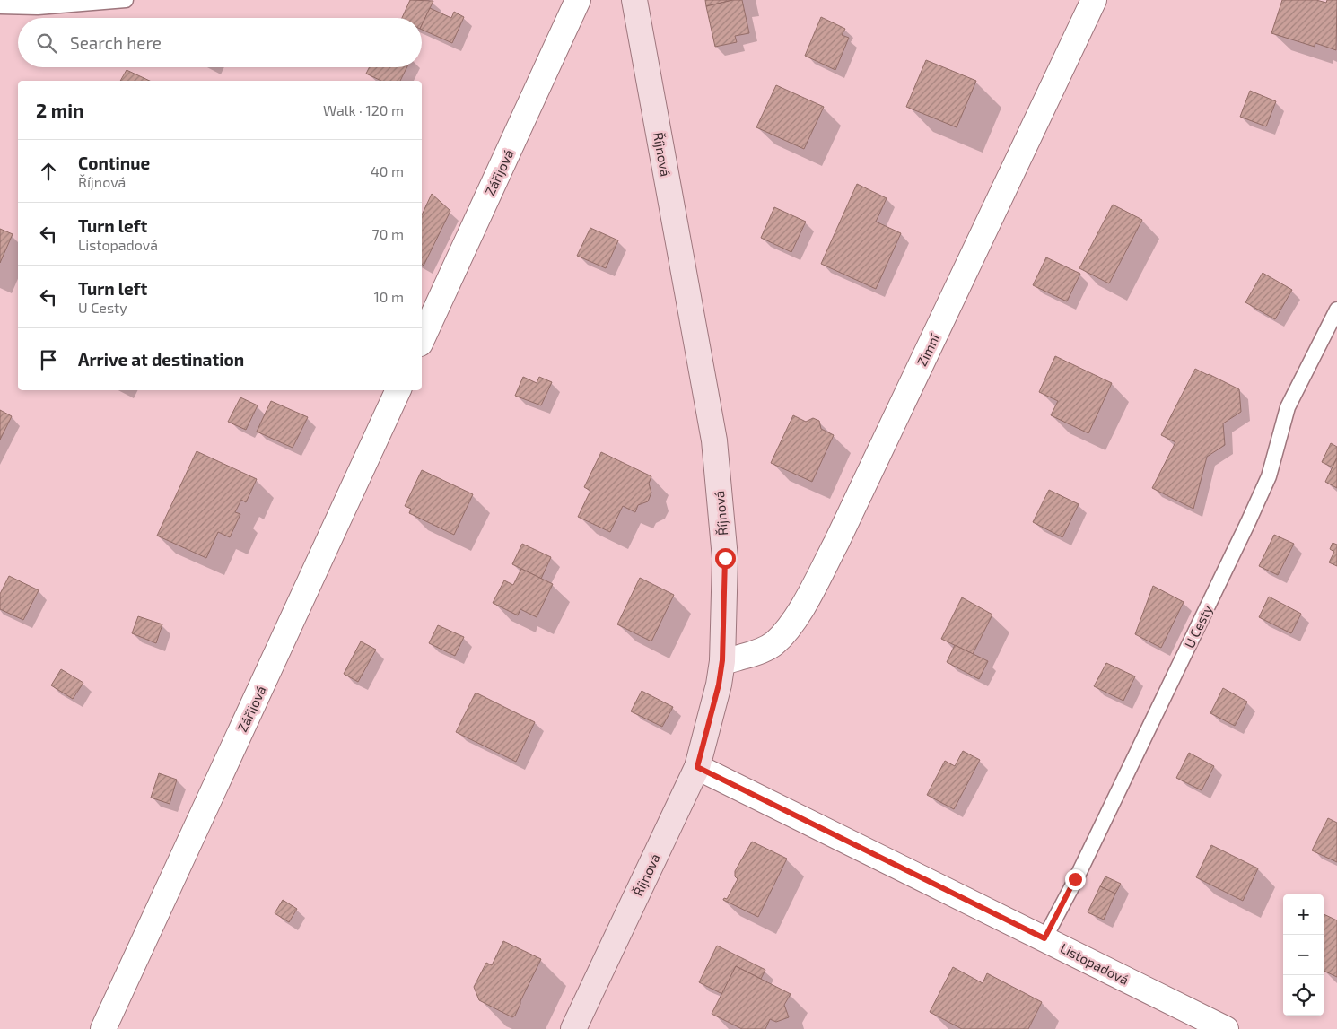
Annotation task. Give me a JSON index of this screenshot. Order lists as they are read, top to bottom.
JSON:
{
  "streets": {
    "street": [
      "Říjnová",
      "Zářijová",
      "Zimní",
      "Listopadová"
    ],
    "lane": ["U Cesty"]
  },
  "crossings": [
    ["Říjnová", "Zimní"],
    ["Říjnová", "Listopadová"],
    ["U Cesty", "Listopadová"]
  ],
  "page": {
    "search": "Search here",
    "heading": ["2 min", "Walk · 120 m"],
    "list": [
      ["Continue", "Říjnová", "40 m"],
      ["Turn left", "Listopadová", "70 m"],
      ["Turn left", "U Cesty", "10 m"],
      "Arrive at destination"
    ],
    "map_buttons": ["+", "−"]
  }
}
